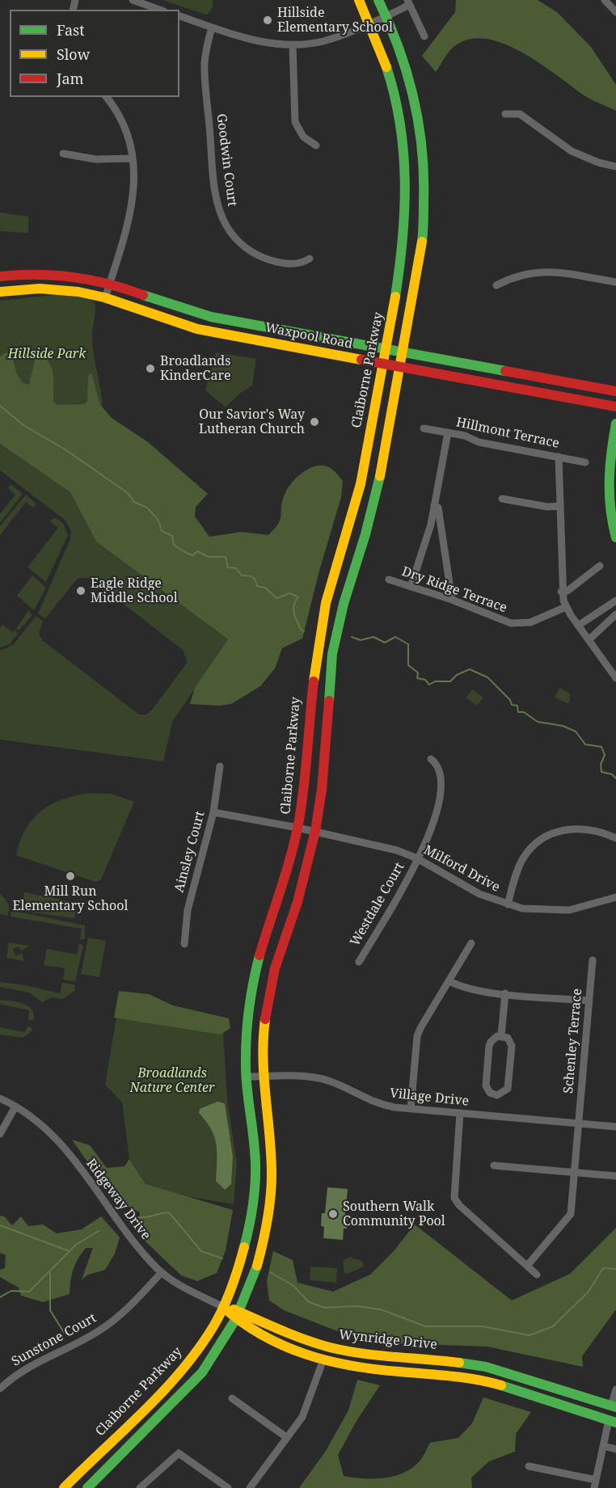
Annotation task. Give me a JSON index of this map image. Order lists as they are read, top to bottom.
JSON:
{
  "streets": {
    "main road": ["Waxpool Road", "Claiborne Parkway", "Wynridge Drive"],
    "street": [
      "Goodwin Court",
      "Hillmont Terrace",
      "Dry Ridge Terrace",
      "Ainsley Court",
      "Milford Drive",
      "Westdale Court",
      "Schenley Terrace",
      "Village Drive",
      "Ridgeway Drive",
      "Sunstone Court"
    ]
  },
  "crossings": [
    ["Waxpool Road", "Claiborne Parkway"],
    ["Claiborne Parkway", "Milford Drive"],
    ["Claiborne Parkway", "Village Drive"],
    ["Claiborne Parkway", "Ridgeway Drive"],
    ["Claiborne Parkway", "Wynridge Drive"],
    ["Ainsley Court", "Milford Drive"],
    ["Milford Drive", "Westdale Court"],
    ["Schenley Terrace", "Village Drive"],
    ["Ridgeway Drive", "Sunstone Court"],
    ["Ridgeway Drive", "Wynridge Drive"]
  ],
  "parks": ["Hillside Park", "Broadlands Nature Center"],
  "places": [
    "Hillside Elementary School",
    "Broadlands KinderCare",
    "Our Savior's Way Lutheran Church",
    "Eagle Ridge Middle School",
    "Mill Run Elementary School",
    "Southern Walk Community Pool"
  ],
  "legend": ["Fast", "Slow", "Jam"]
}
